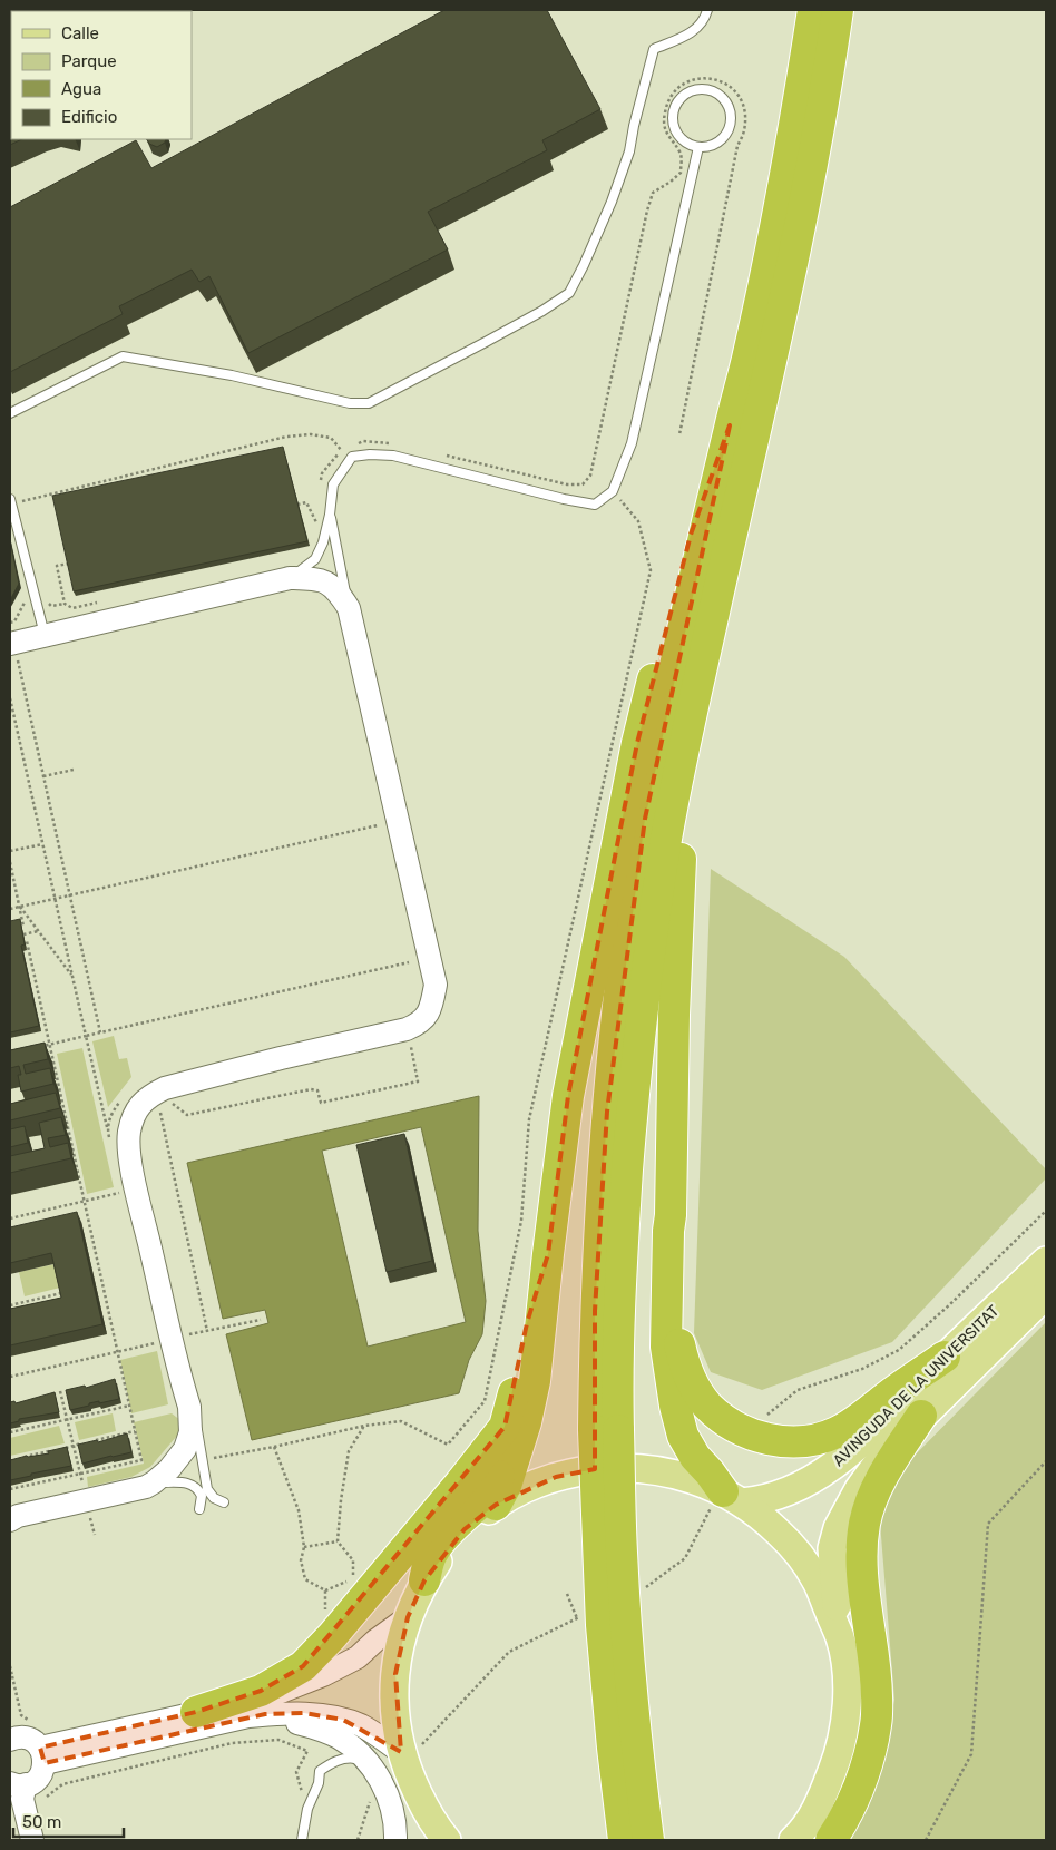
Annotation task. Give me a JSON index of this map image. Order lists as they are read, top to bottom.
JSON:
{
  "streets": {
    "main road": ["AVINGUDA DE LA UNIVERSITAT"]
  },
  "legend": [
    "Calle",
    "Parque",
    "Agua",
    "Edificio"
  ],
  "scale_bar": "50 m"
}
